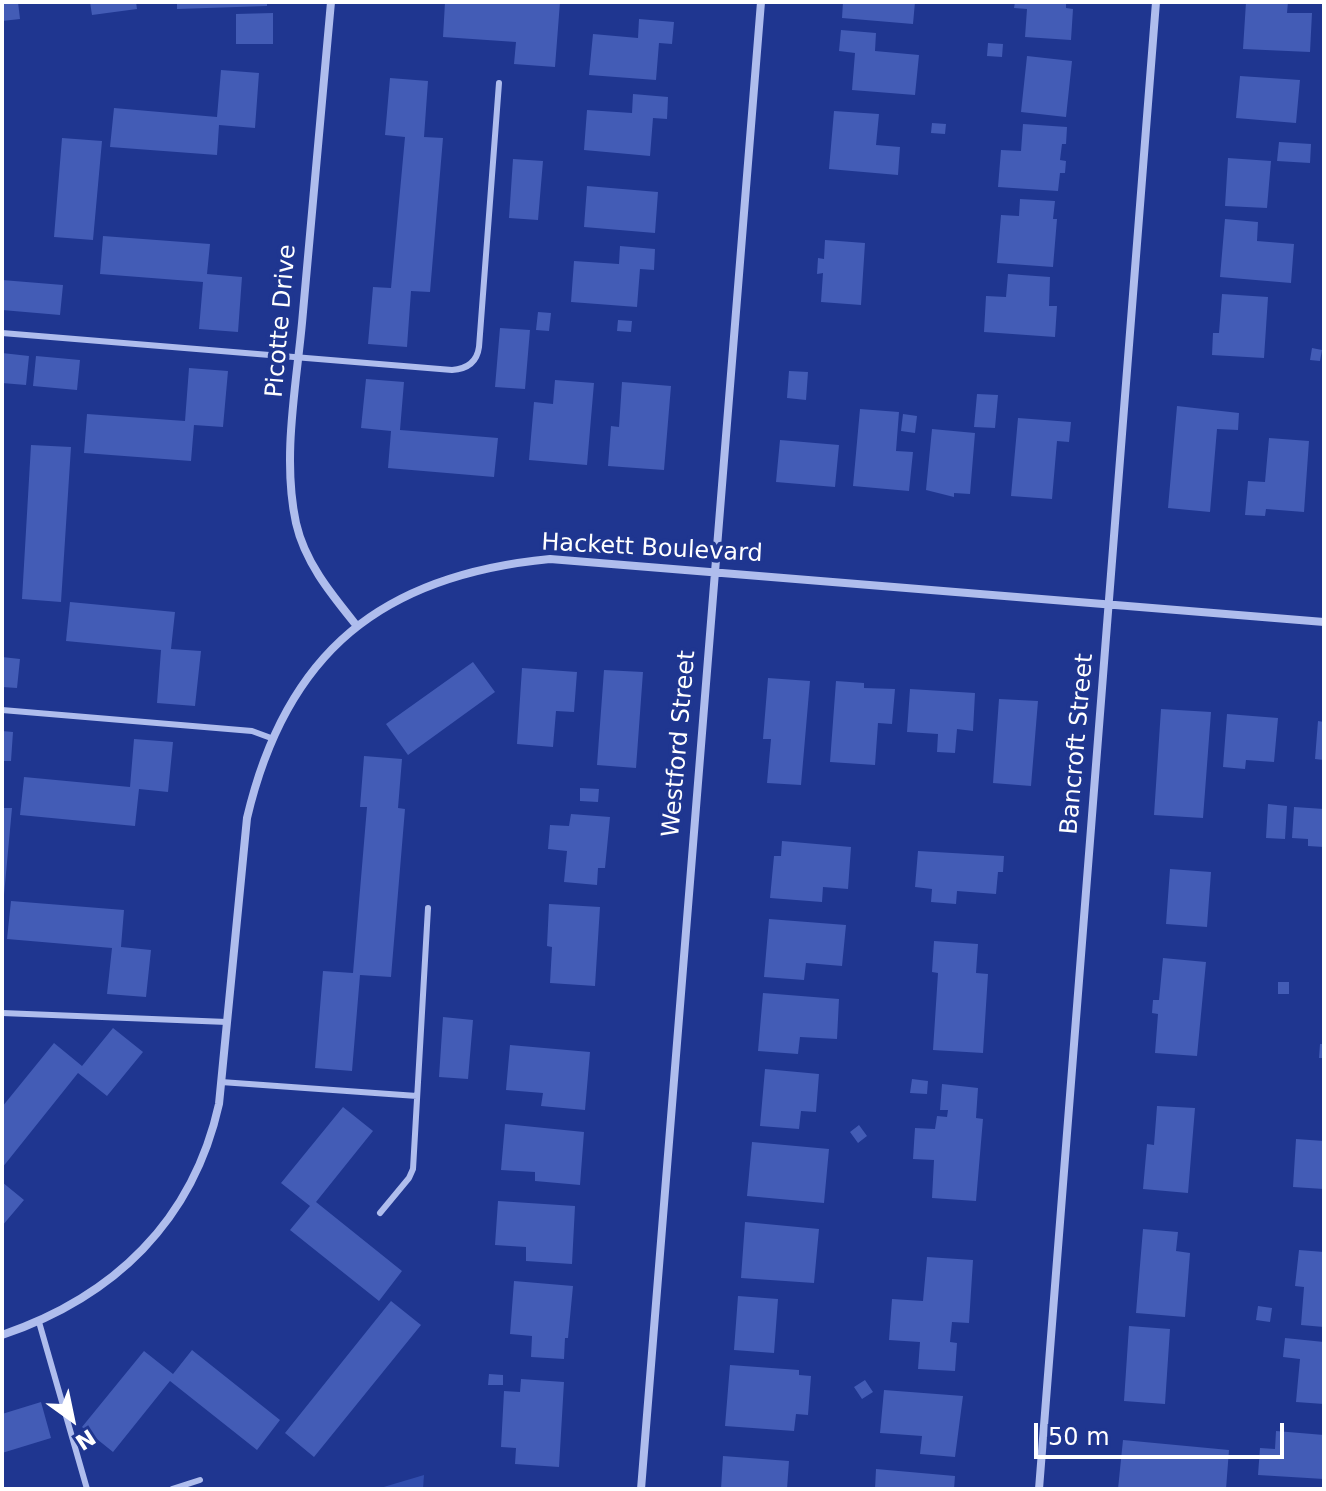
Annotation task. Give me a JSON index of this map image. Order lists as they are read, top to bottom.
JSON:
{
  "streets": {
    "street": [
      "Picotte Drive",
      "Hackett Boulevard",
      "Westford Street",
      "Bancroft Street"
    ]
  },
  "crossings": [
    ["Picotte Drive", "Hackett Boulevard"],
    ["Hackett Boulevard", "Westford Street"],
    ["Hackett Boulevard", "Bancroft Street"]
  ],
  "scale_bar": "50 m",
  "north": "bottom right"
}
